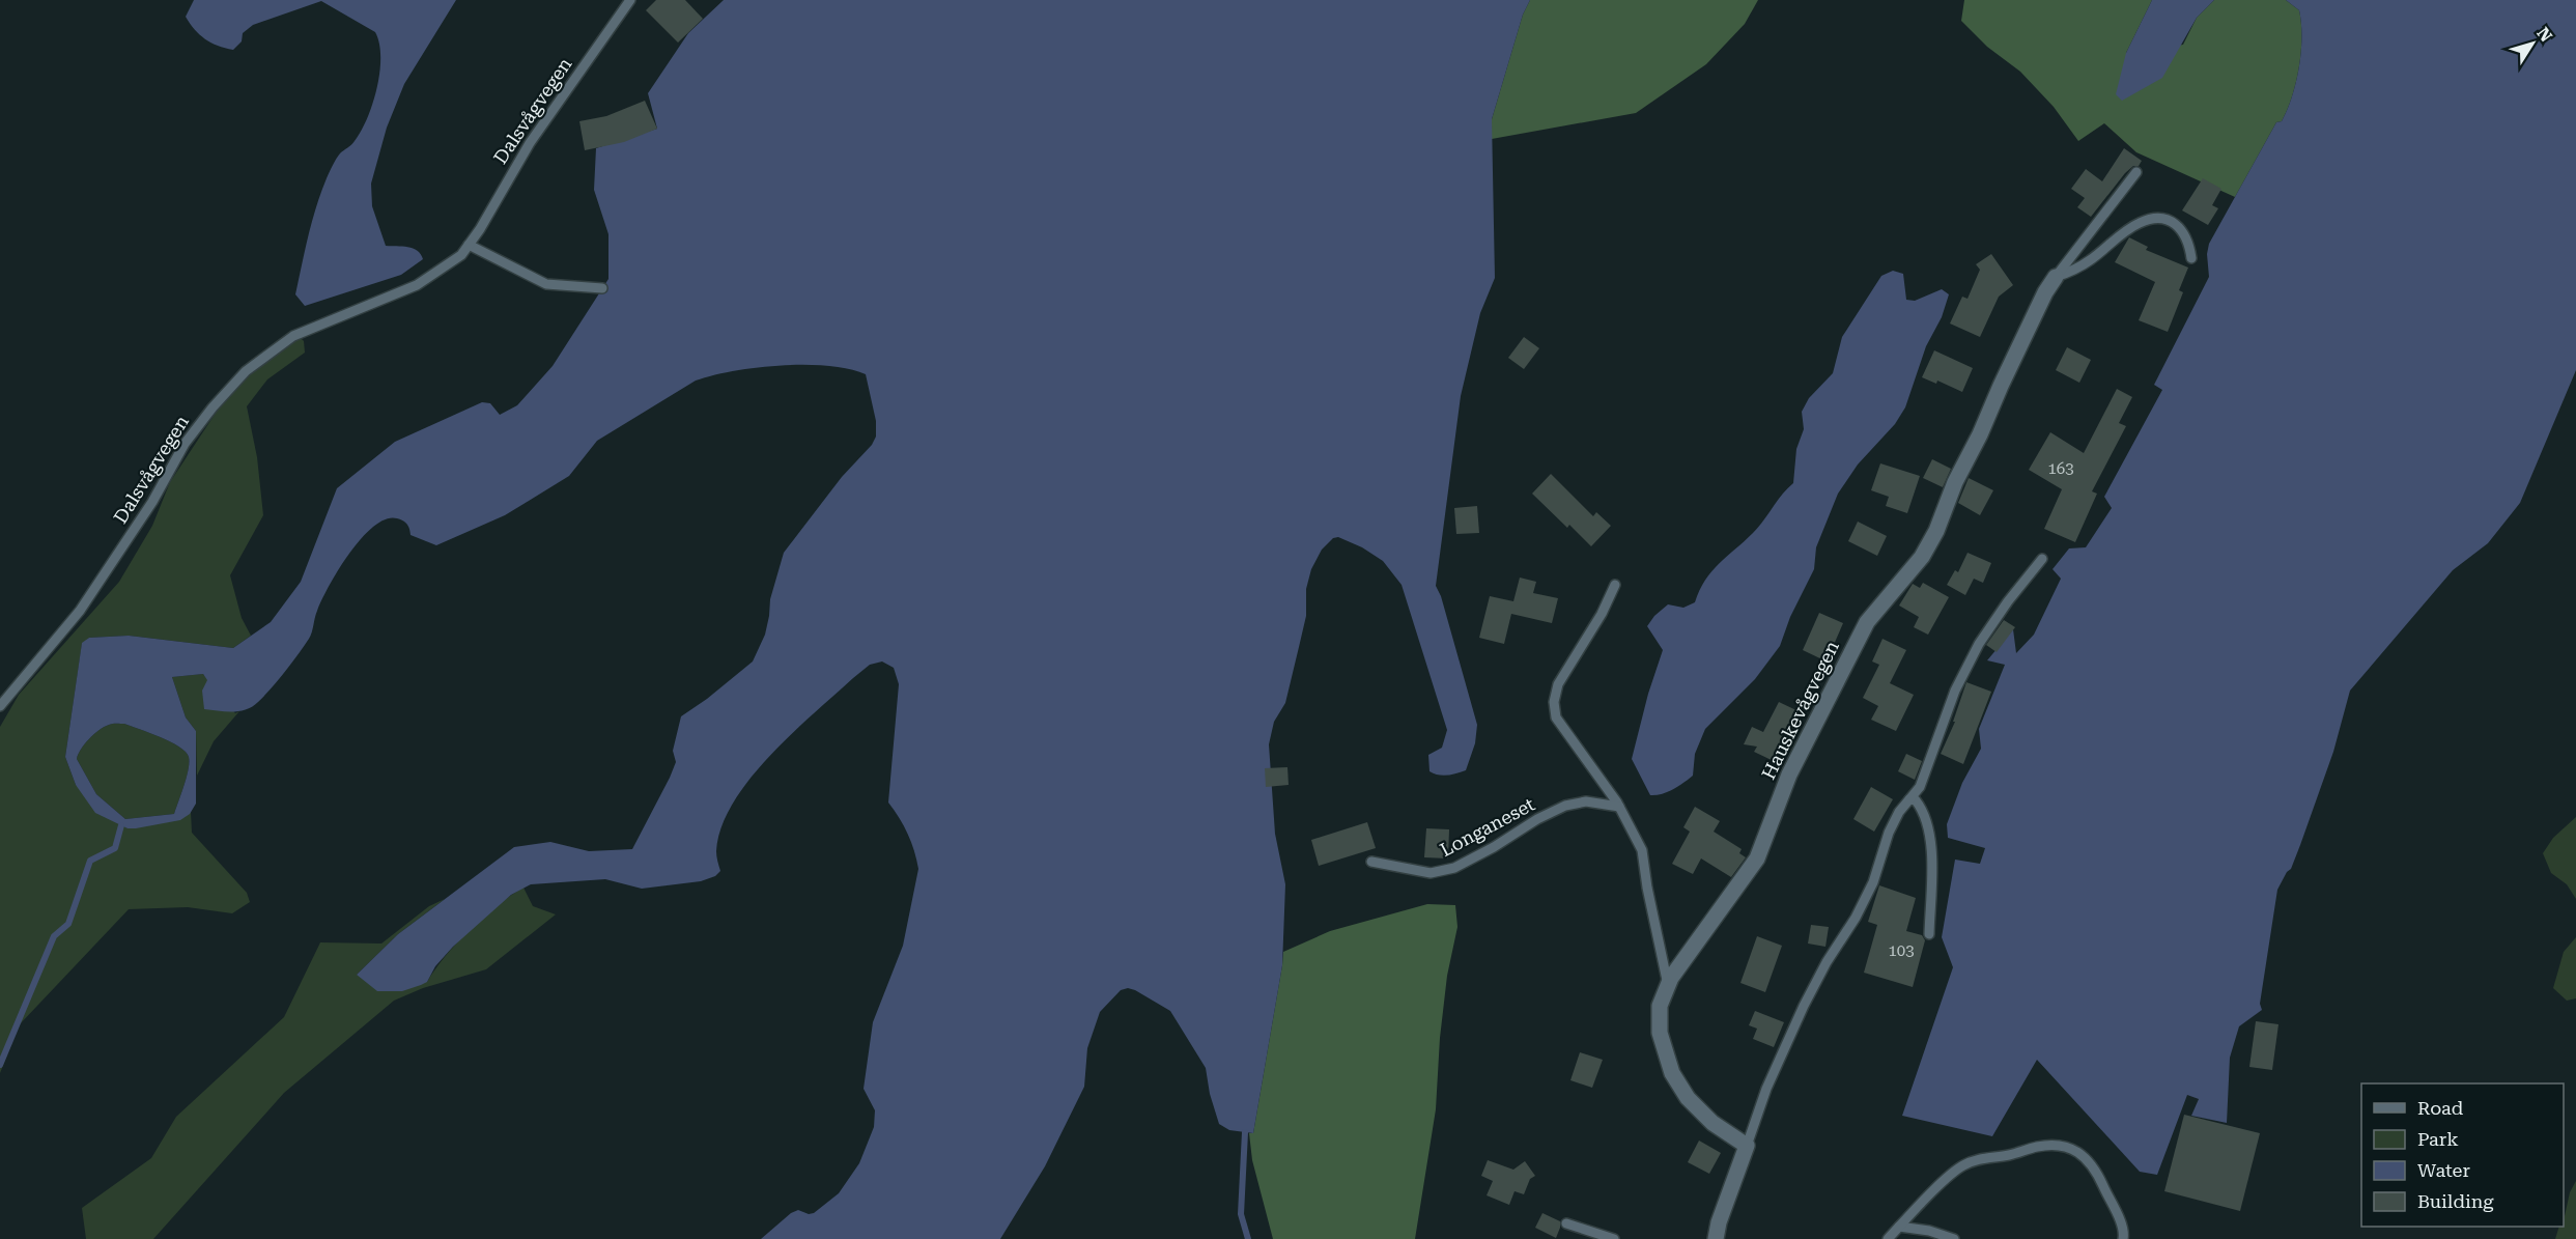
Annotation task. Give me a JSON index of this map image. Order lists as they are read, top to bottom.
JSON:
{
  "streets": {
    "street": ["Hauskevågvegen"],
    "lane": ["Dalsvågvegen", "Longaneset"]
  },
  "house_numbers": ["163", "103"],
  "legend": [
    "Road",
    "Park",
    "Water",
    "Building"
  ],
  "north": "top right"
}
